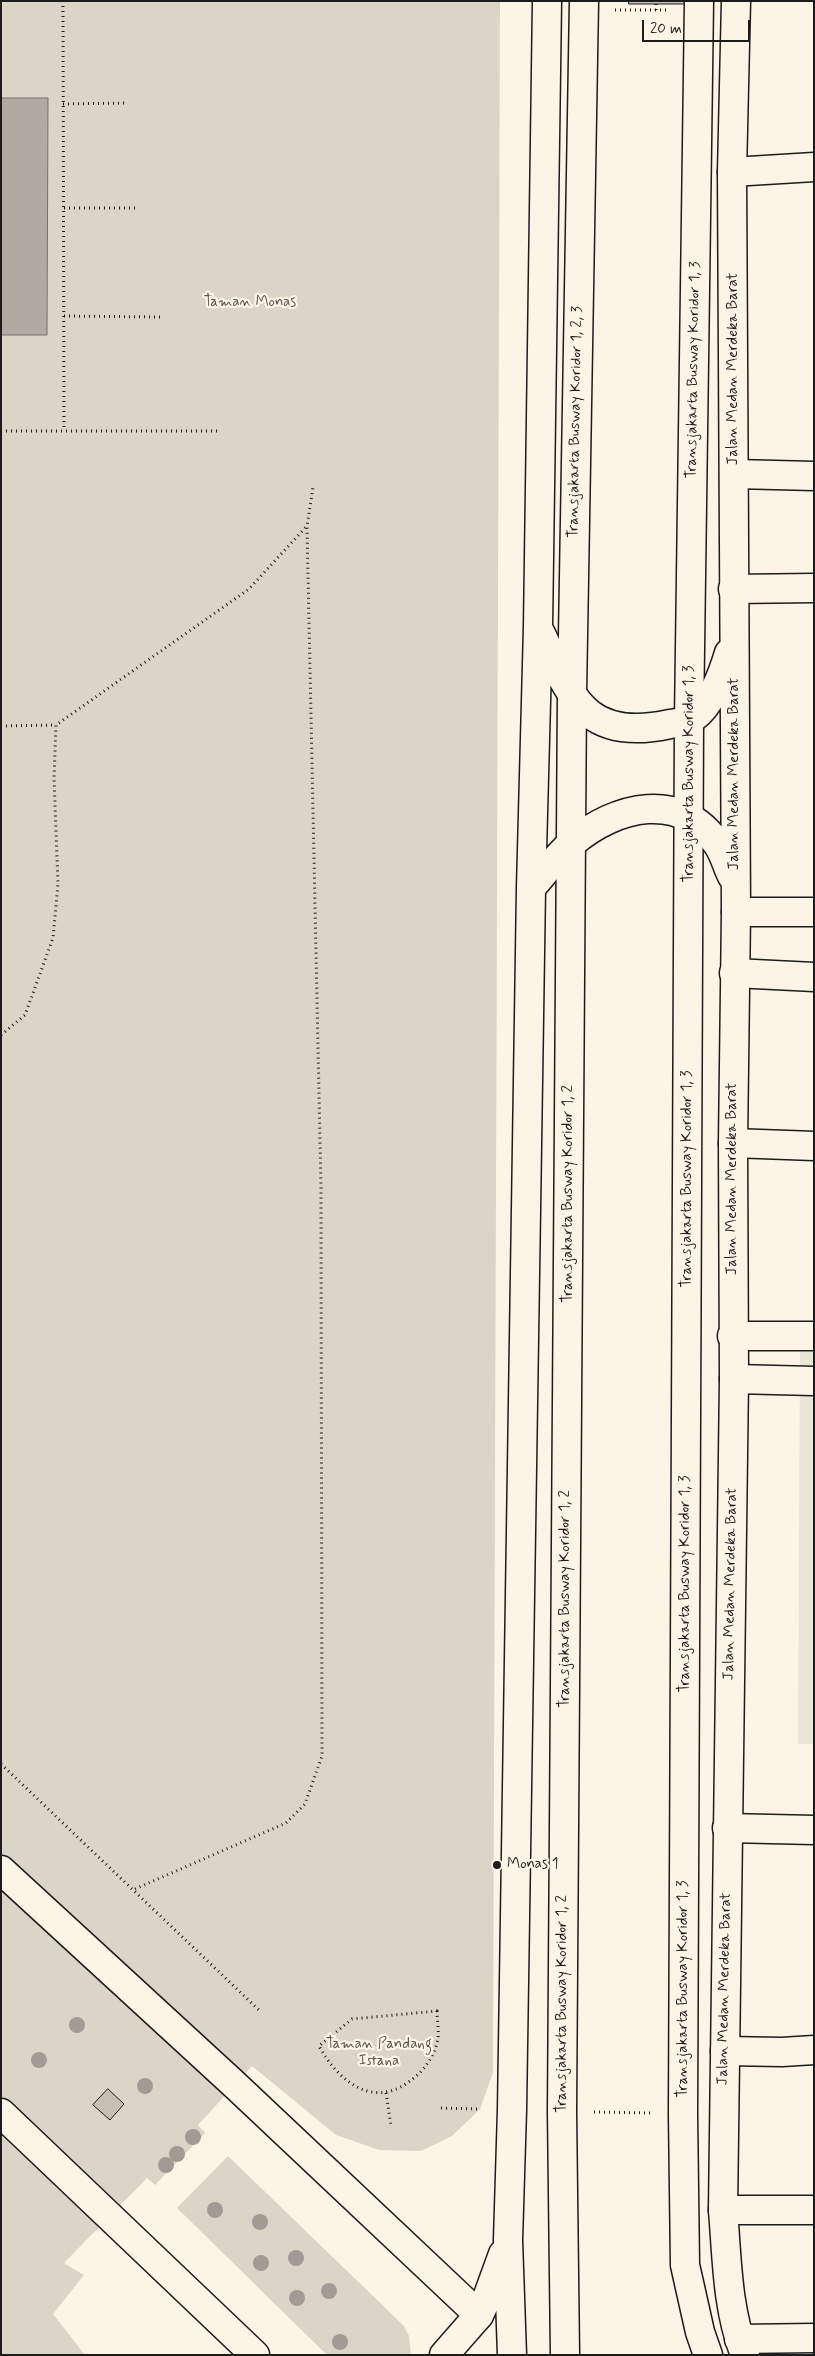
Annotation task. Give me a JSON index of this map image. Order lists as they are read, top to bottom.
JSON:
{
  "streets": {
    "main road": [
      "Jalan Medan Merdeka Barat",
      "Transjakarta Busway Koridor 1, 3",
      "Transjakarta Busway Koridor 1, 2, 3",
      "Transjakarta Busway Koridor 1, 2"
    ]
  },
  "crossings": [
    ["Transjakarta Busway Koridor 1, 2, 3", "Transjakarta Busway Koridor 1, 2"]
  ],
  "parks": ["Taman Monas", "Taman Pandang Istana"],
  "places": ["Monas 1"],
  "scale_bar": "20 m"
}
